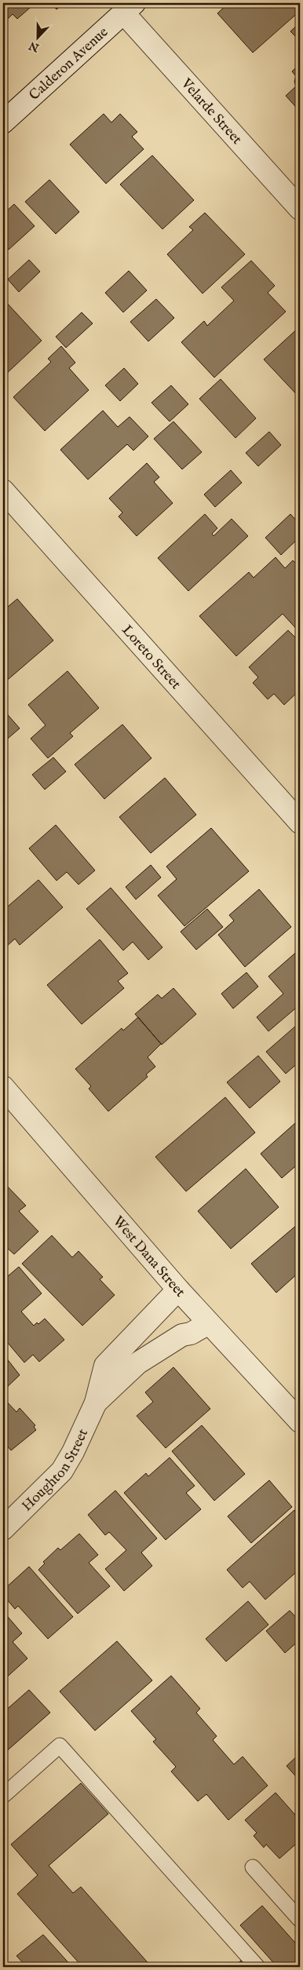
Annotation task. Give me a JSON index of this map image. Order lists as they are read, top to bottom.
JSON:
{
  "streets": {
    "street": [
      "Calderon Avenue",
      "Velarde Street",
      "Loreto Street",
      "West Dana Street",
      "Houghton Street"
    ]
  },
  "crossings": [
    ["Calderon Avenue", "Velarde Street"],
    ["West Dana Street", "Houghton Street"]
  ],
  "north": "bottom"
}
